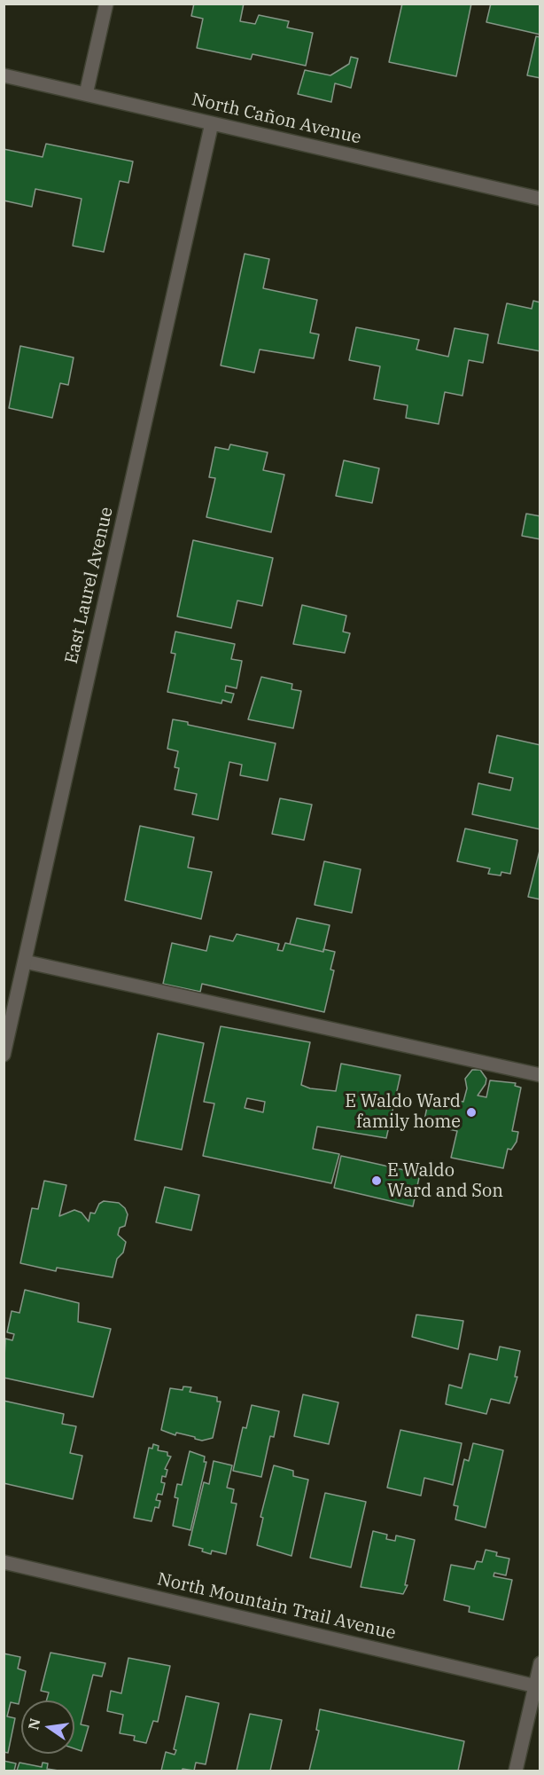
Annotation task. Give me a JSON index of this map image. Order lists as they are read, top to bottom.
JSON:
{
  "streets": {
    "street": ["North Cañon Avenue", "East Laurel Avenue", "North Mountain Trail Avenue"]
  },
  "crossings": [
    ["North Cañon Avenue", "East Laurel Avenue"]
  ],
  "places": ["E Waldo Ward family home", "E Waldo Ward and Son"],
  "north": "left"
}
